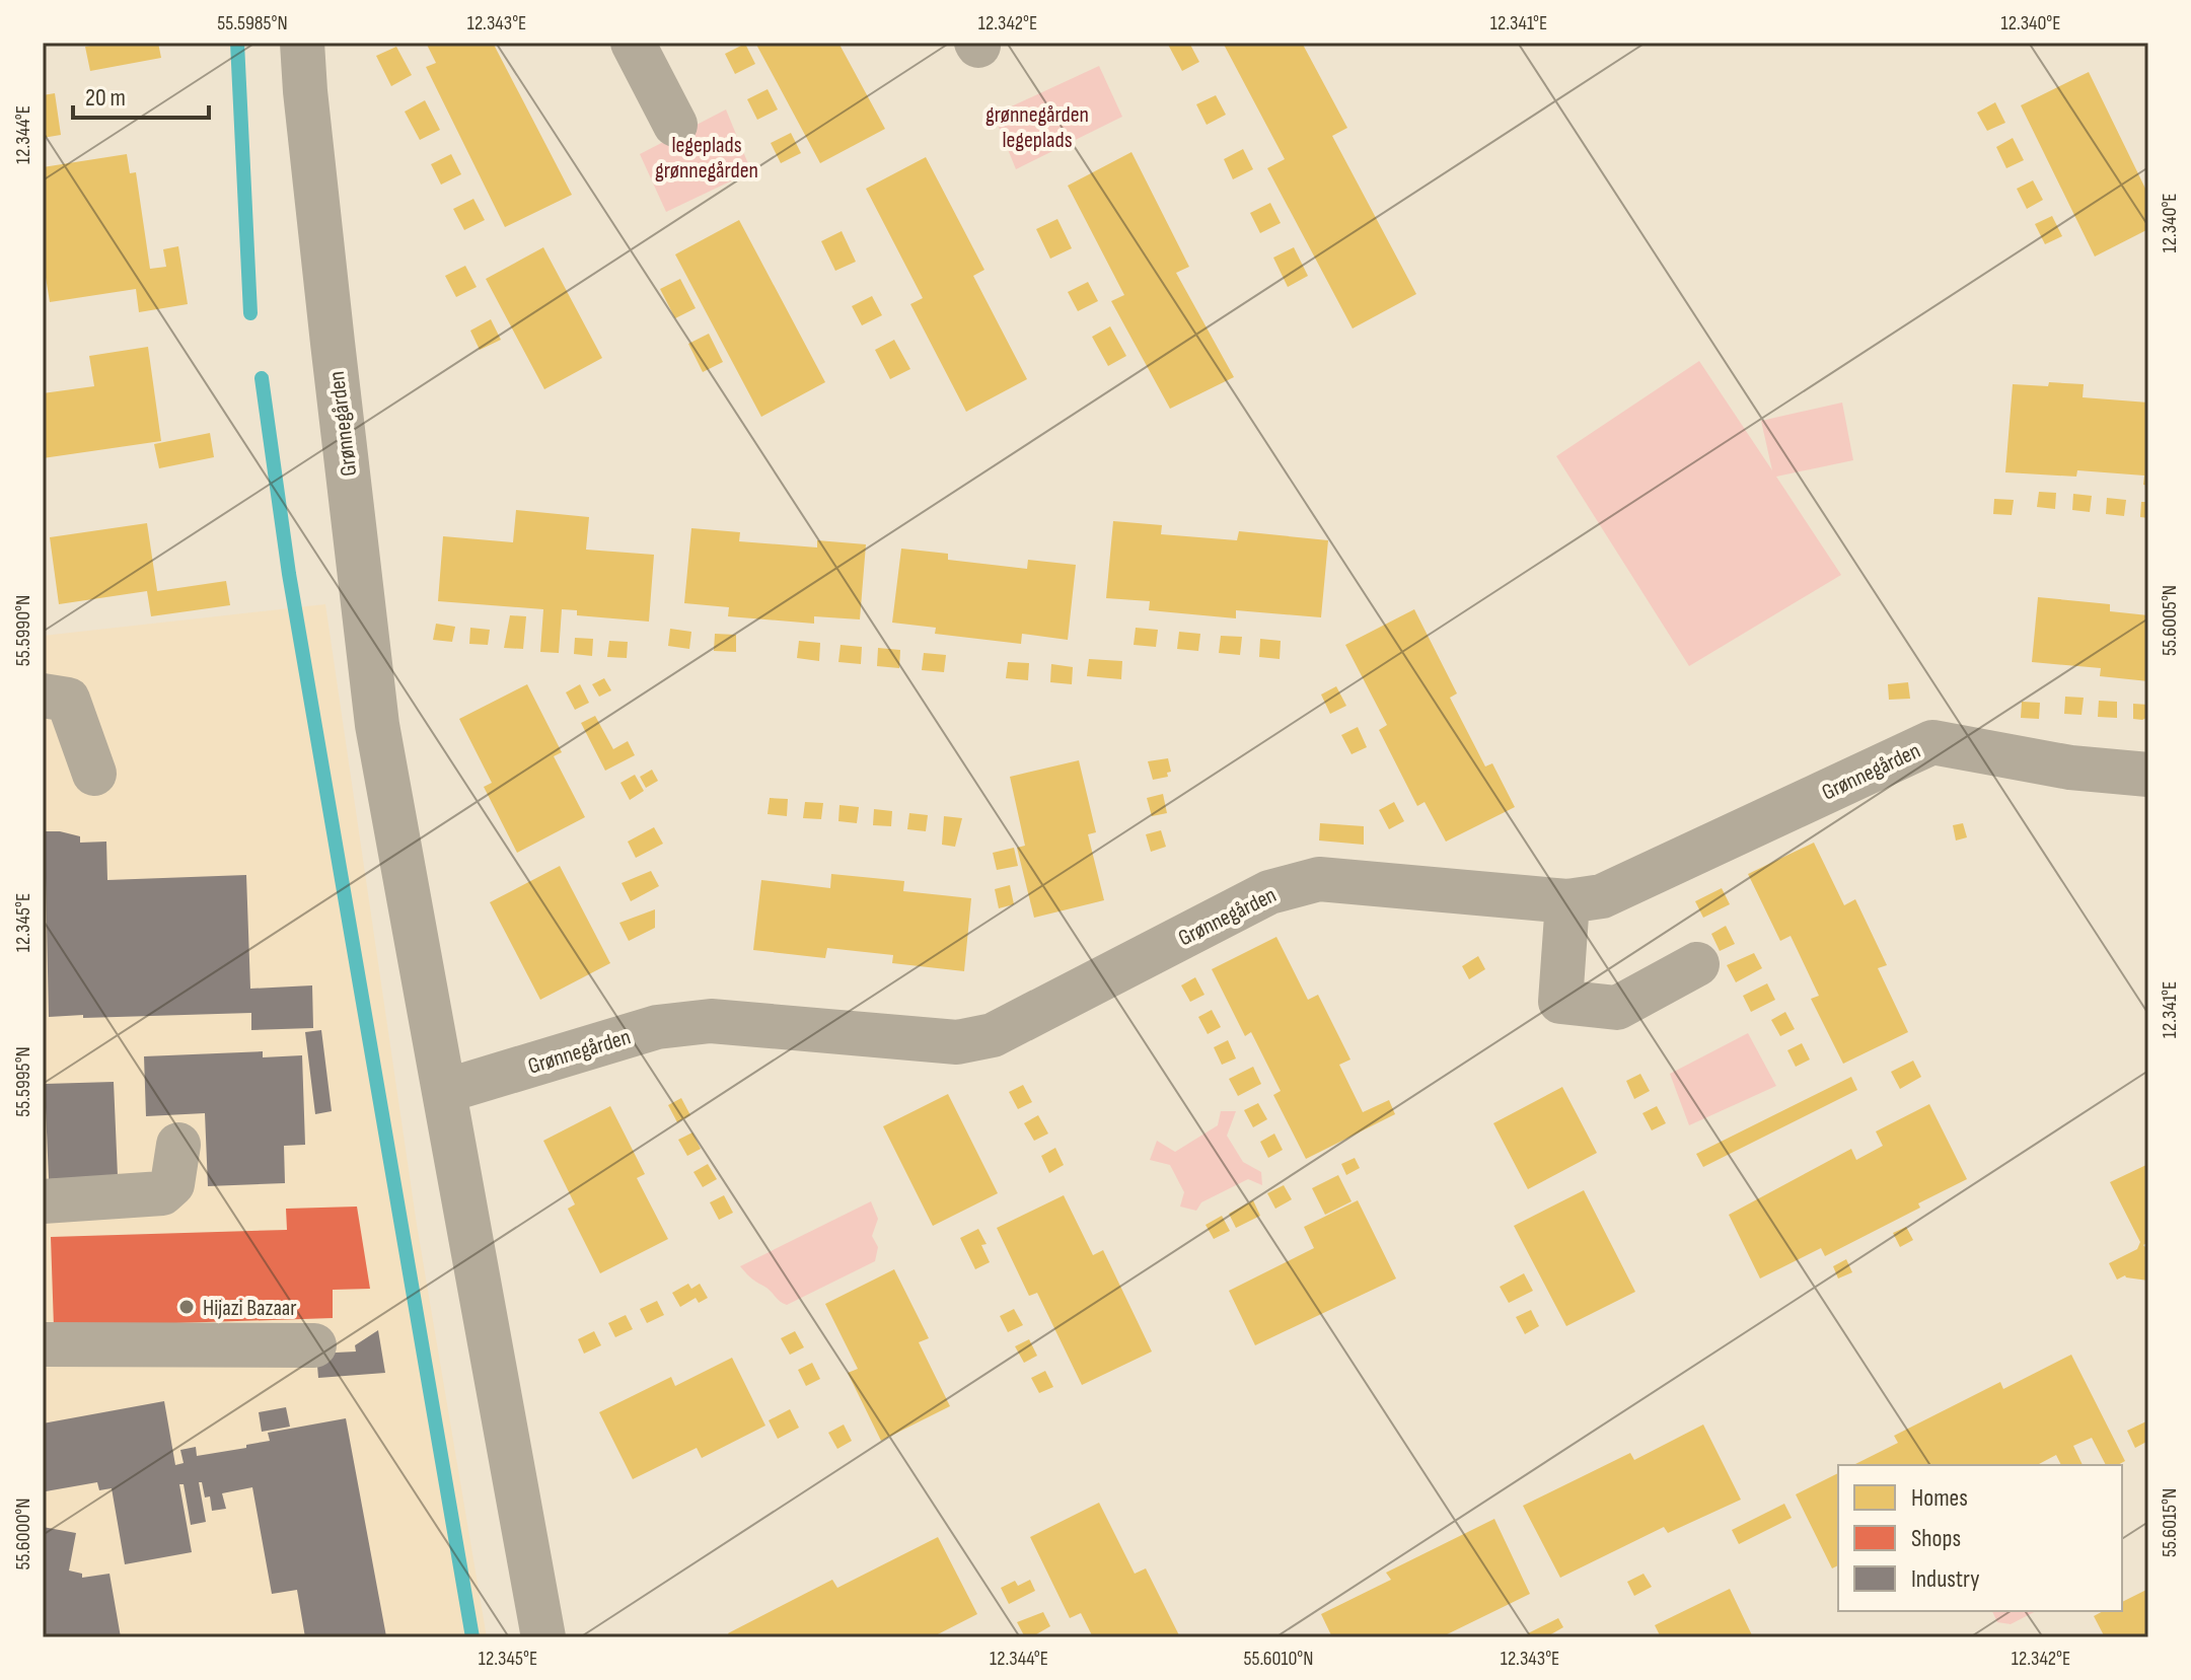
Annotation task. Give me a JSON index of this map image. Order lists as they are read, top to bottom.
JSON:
{
  "streets": {
    "street": ["Grønnegården"]
  },
  "parks": ["grønnegården legeplads", "legeplads grønnegården"],
  "places": ["Hijazi Bazaar"],
  "legend": ["Homes", "Shops", "Industry"],
  "scale_bar": "20 m",
  "coordinates": [
    "55.5985°N",
    "12.343°E",
    "12.342°E",
    "12.341°E",
    "12.340°E",
    "12.344°E",
    "55.6005°N",
    "55.5990°N",
    "12.345°E",
    "55.5995°N",
    "55.6015°N",
    "55.6000°N",
    "55.6010°N"
  ]
}
